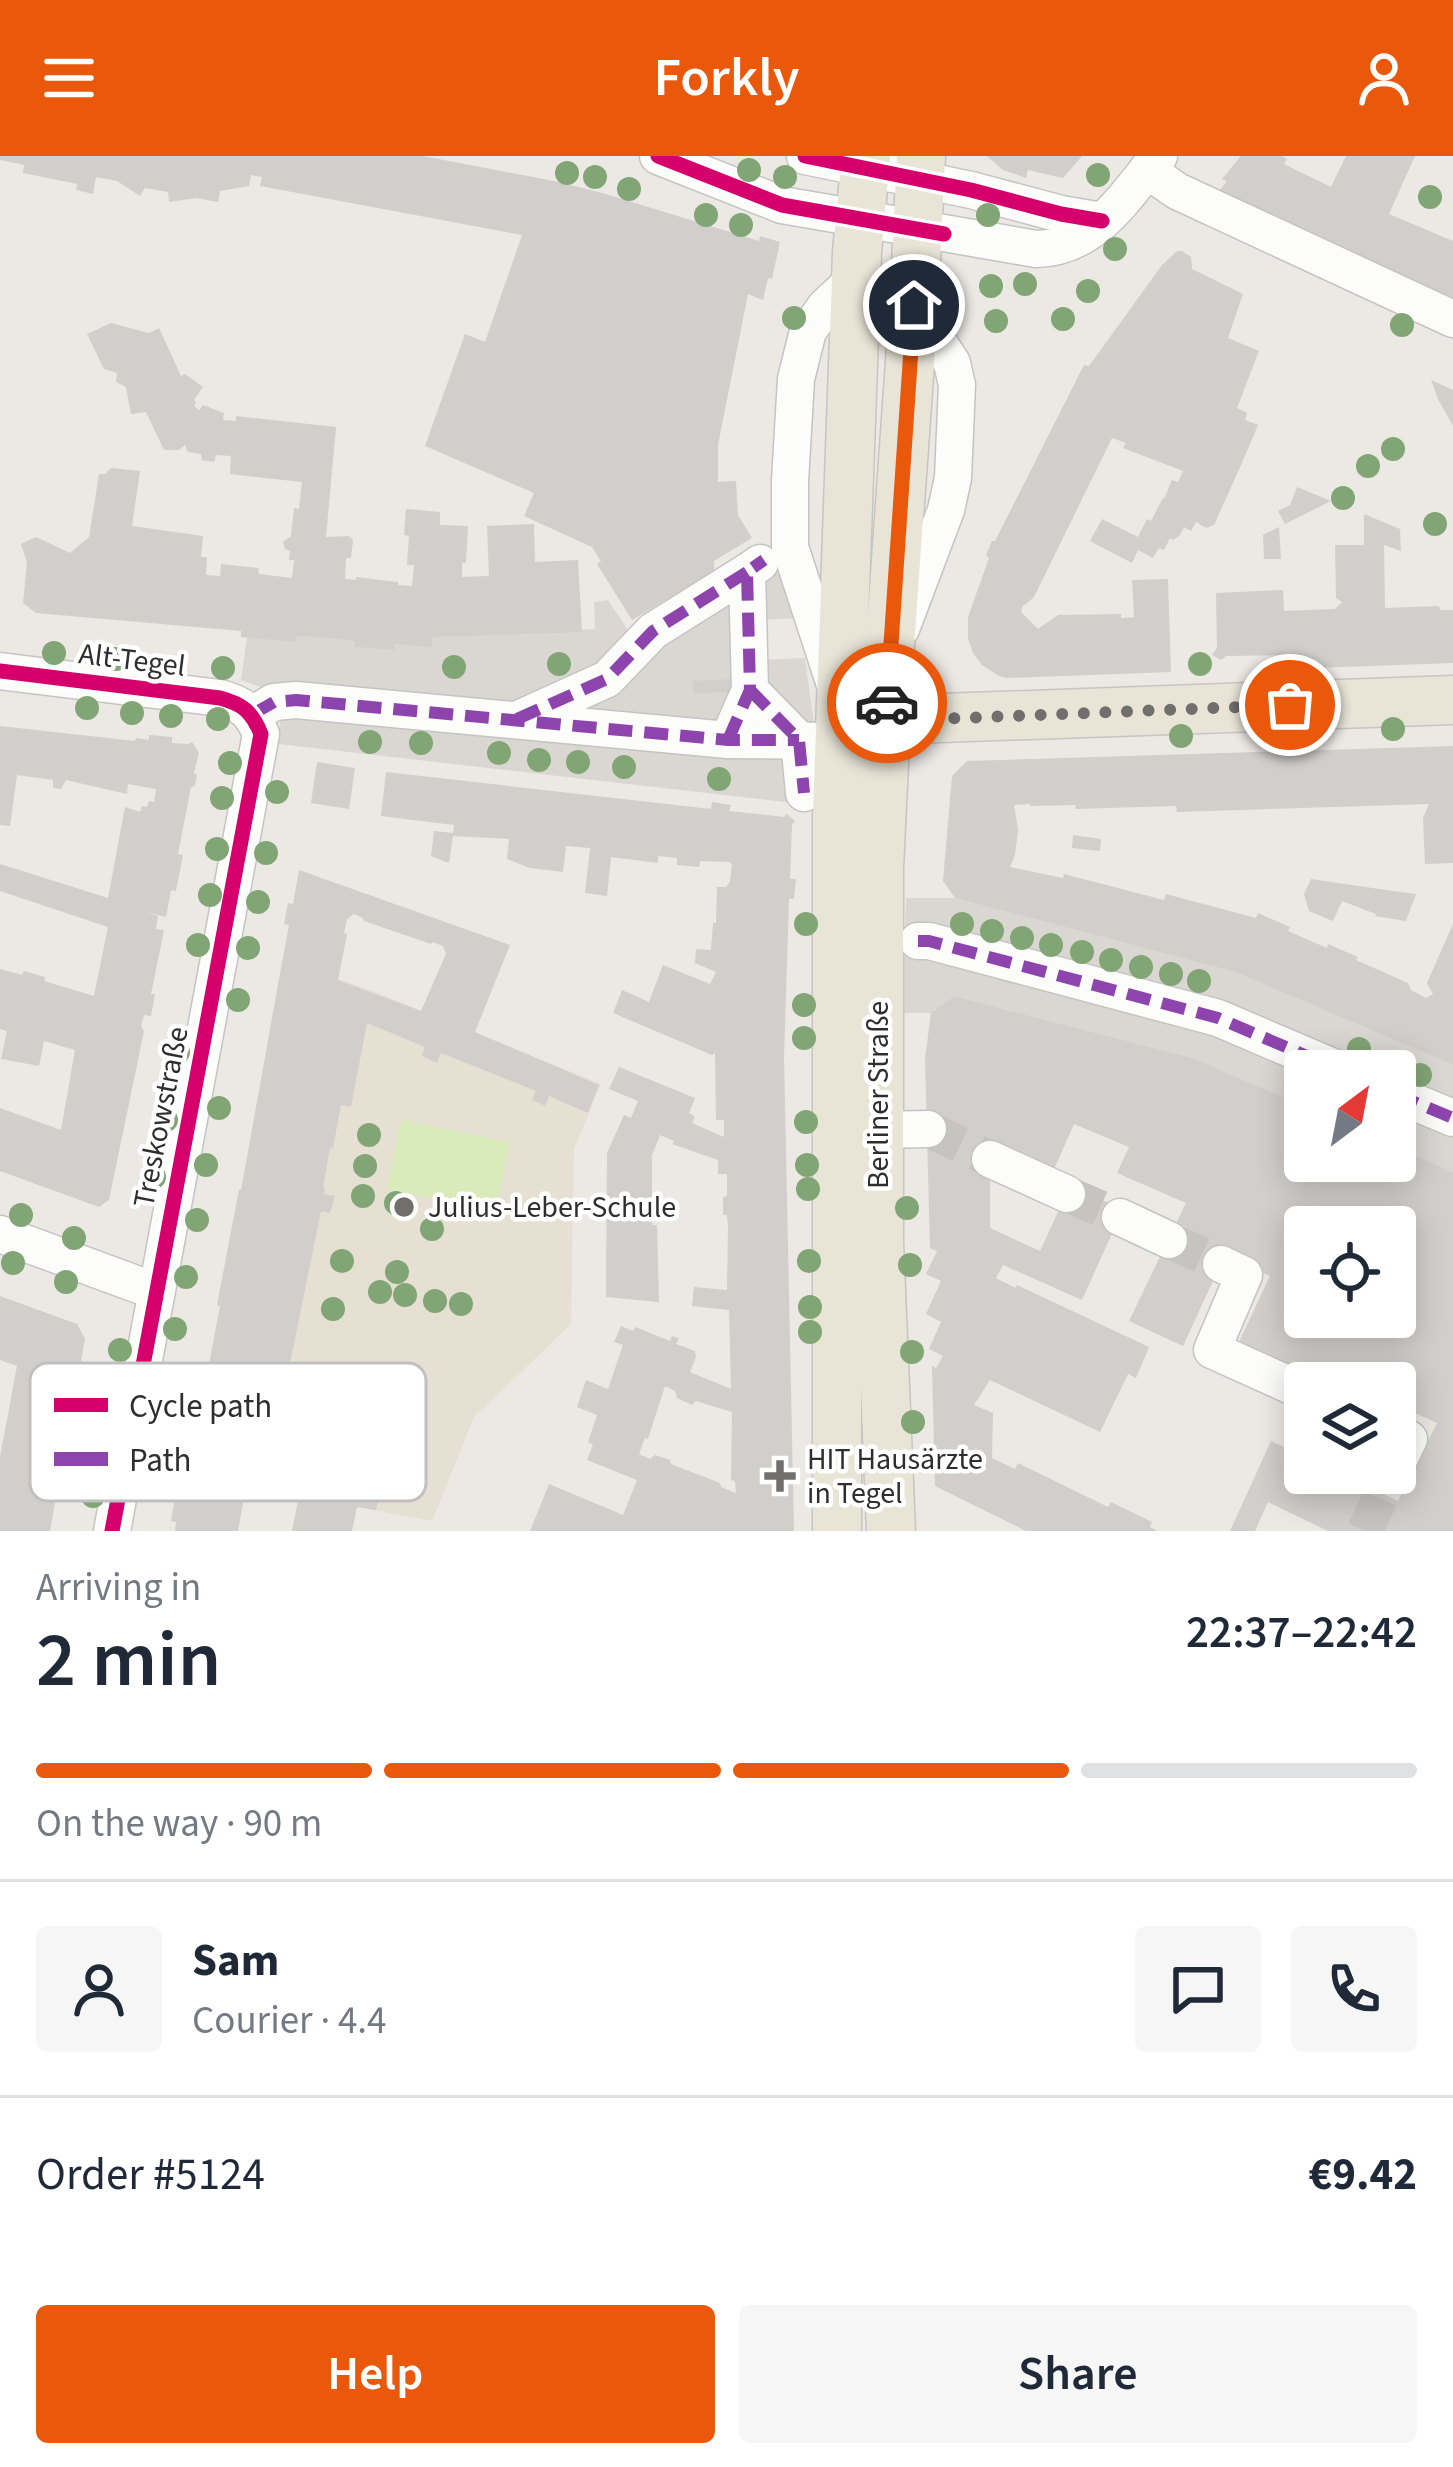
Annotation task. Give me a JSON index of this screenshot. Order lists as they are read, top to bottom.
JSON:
{
  "streets": {
    "main road": ["Berliner Straße"],
    "street": ["Alt-Tegel", "Treskowstraße"]
  },
  "crossings": [
    ["Alt-Tegel", "Treskowstraße"]
  ],
  "places": {
    "other": ["Julius-Leber-Schule"],
    "health": ["HIT Hausärzte in Tegel"]
  },
  "legend": ["Cycle path", "Path"],
  "north": "top right",
  "page": {
    "header": "Forkly",
    "heading": ["2 min", "Arriving in", "22:37–22:42"],
    "panel": [
      "Sam",
      "Courier · 4.4",
      "Order #5124",
      "€9.42"
    ],
    "bar": "On the way · 90 m",
    "buttons": ["Help", "Share"]
  }
}
